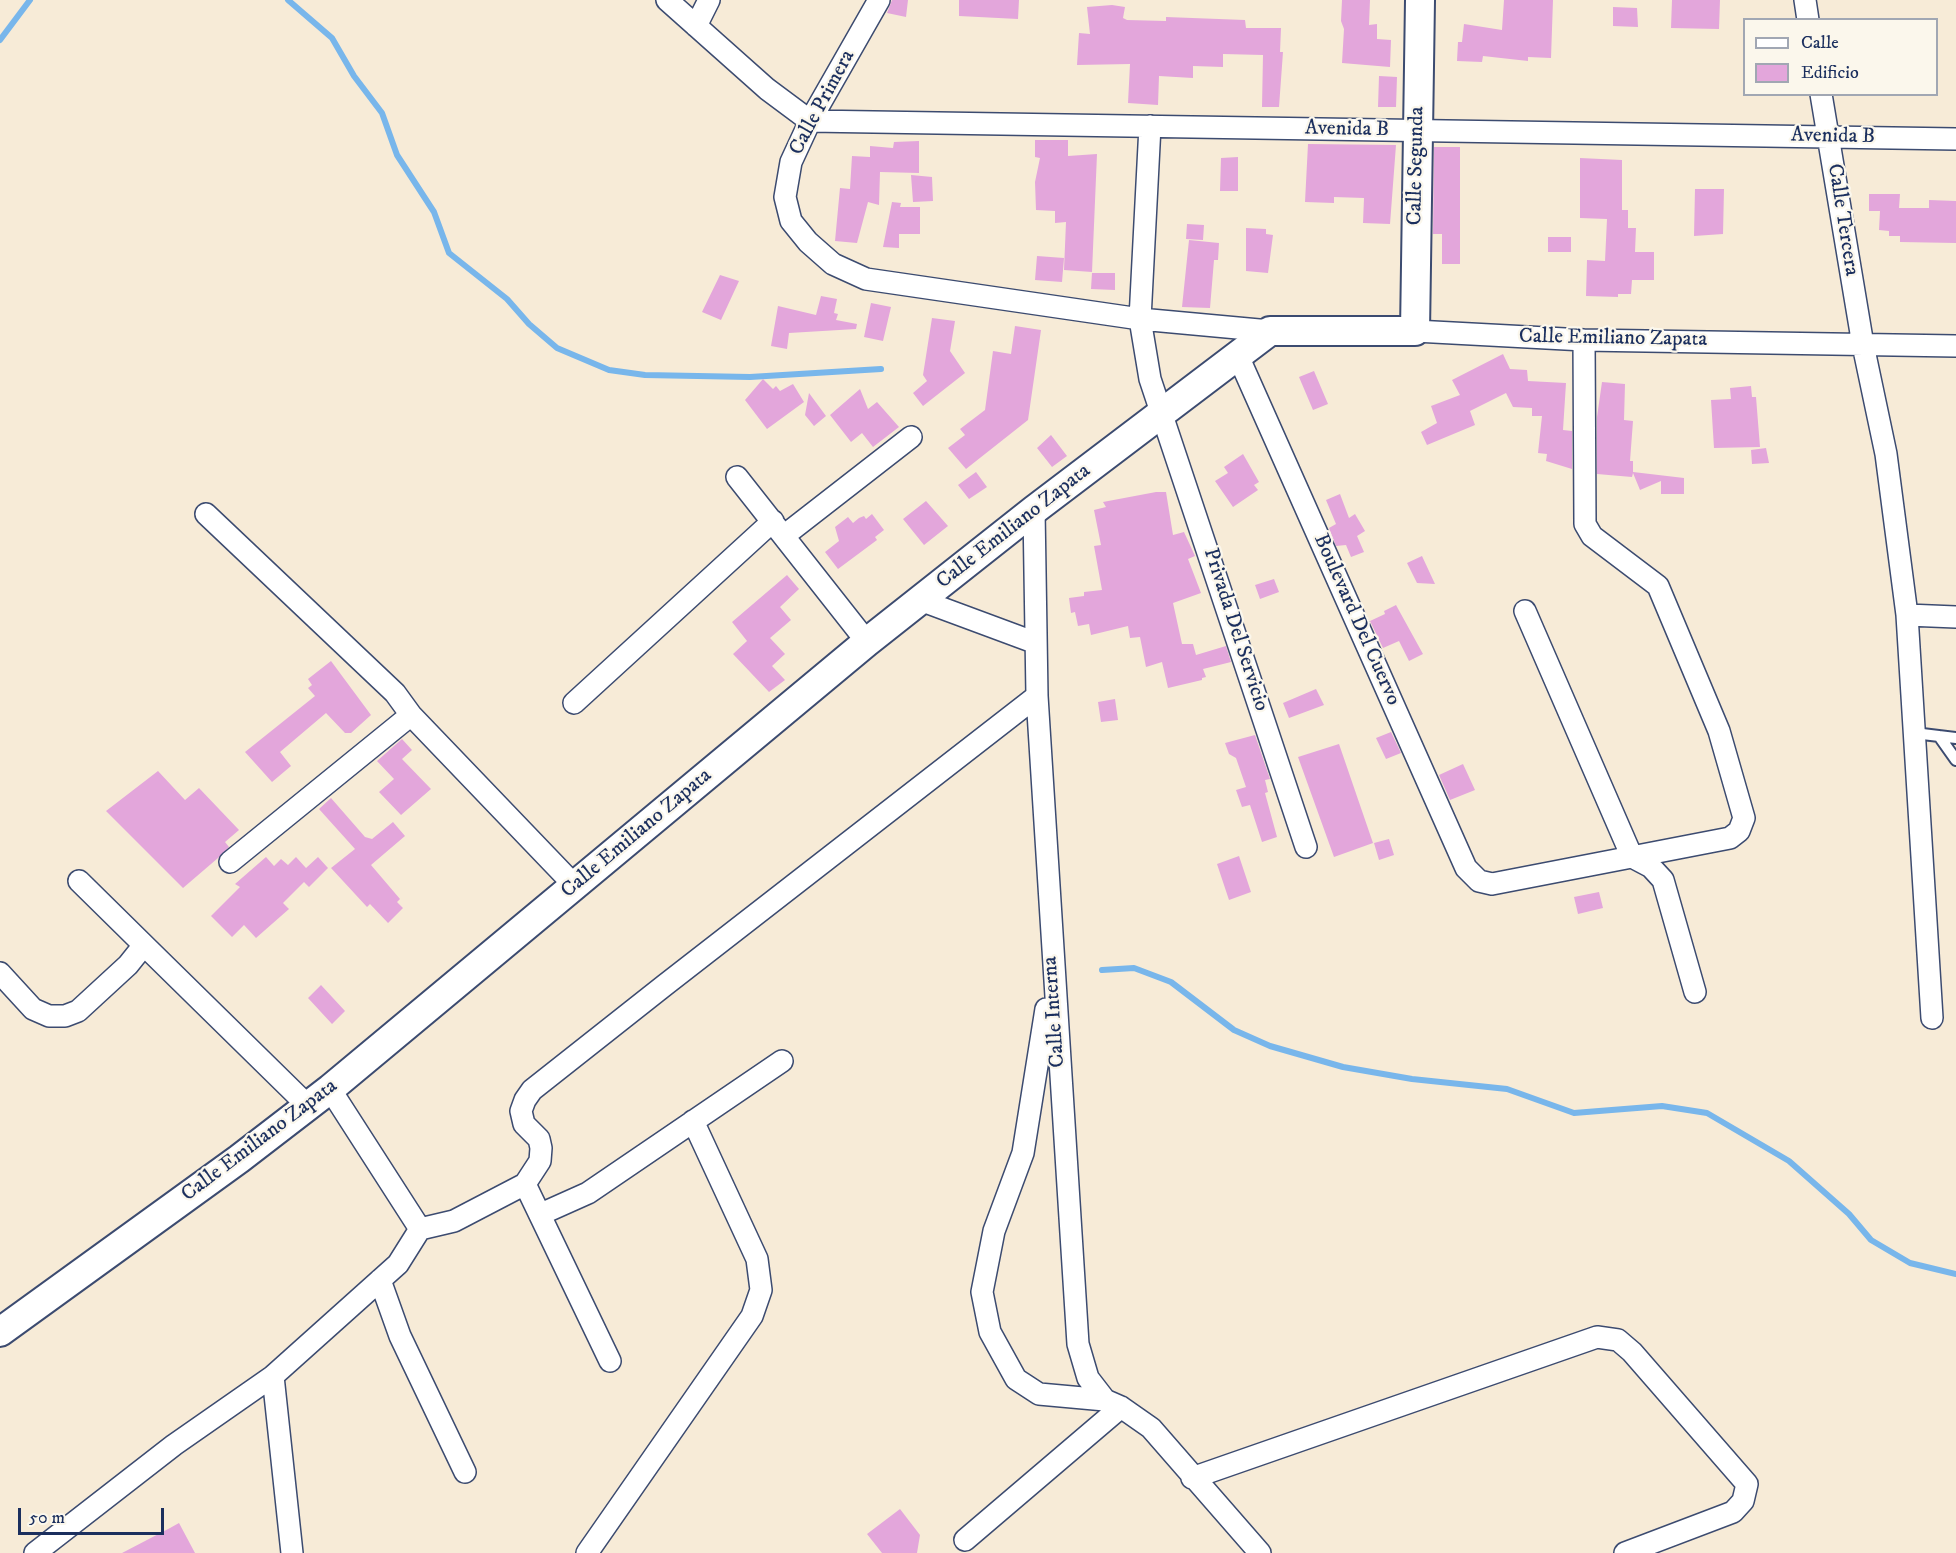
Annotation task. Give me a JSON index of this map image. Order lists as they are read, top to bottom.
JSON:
{
  "streets": {
    "main road": ["Calle Segunda", "Calle Emiliano Zapata"],
    "street": [
      "Calle Primera",
      "Avenida B",
      "Calle Tercera",
      "Boulevard Del Cuervo",
      "Privada Del Servicio",
      "Calle Interna"
    ]
  },
  "crossings": [
    ["Calle Primera", "Avenida B"],
    ["Calle Primera", "Calle Emiliano Zapata"],
    ["Avenida B", "Calle Segunda"],
    ["Avenida B", "Calle Tercera"],
    ["Avenida B", "Privada Del Servicio"],
    ["Calle Segunda", "Calle Emiliano Zapata"],
    ["Calle Tercera", "Calle Emiliano Zapata"],
    ["Calle Emiliano Zapata", "Boulevard Del Cuervo"],
    ["Calle Emiliano Zapata", "Privada Del Servicio"],
    ["Calle Emiliano Zapata", "Calle Interna"]
  ],
  "legend": ["Calle", "Edificio"],
  "scale_bar": "50 m"
}
